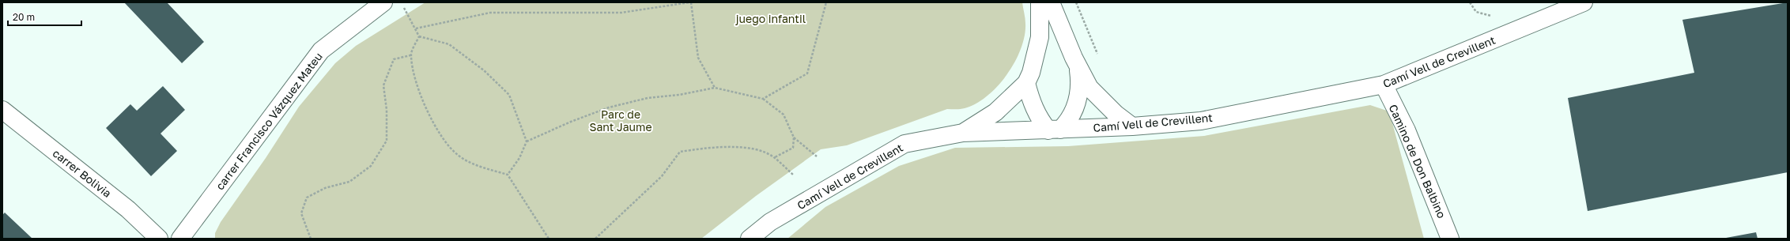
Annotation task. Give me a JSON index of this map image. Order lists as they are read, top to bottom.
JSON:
{
  "streets": {
    "street": [
      "Camí Vell de Crevillent",
      "carrer Francisco Vázquez Mateu",
      "Camino de Don Balbino",
      "carrer Bolivia"
    ]
  },
  "crossings": [
    ["Camí Vell de Crevillent", "Camino de Don Balbino"]
  ],
  "parks": ["juego infantil", "Parc de Sant Jaume"],
  "scale_bar": "20 m"
}
